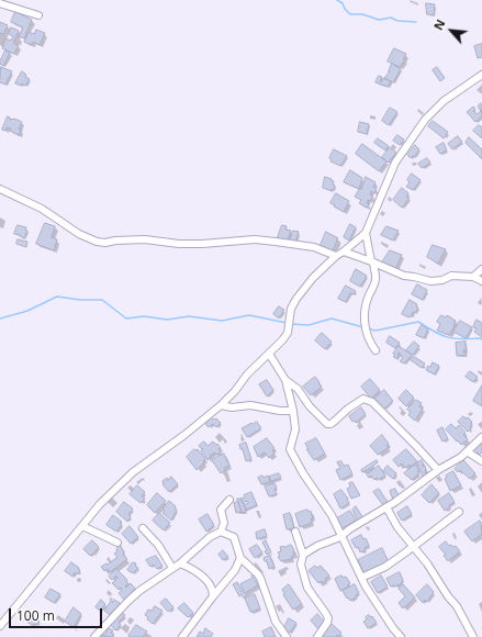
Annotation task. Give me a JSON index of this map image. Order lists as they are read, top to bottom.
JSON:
{
  "scale_bar": "100 m",
  "north": "top left"
}
